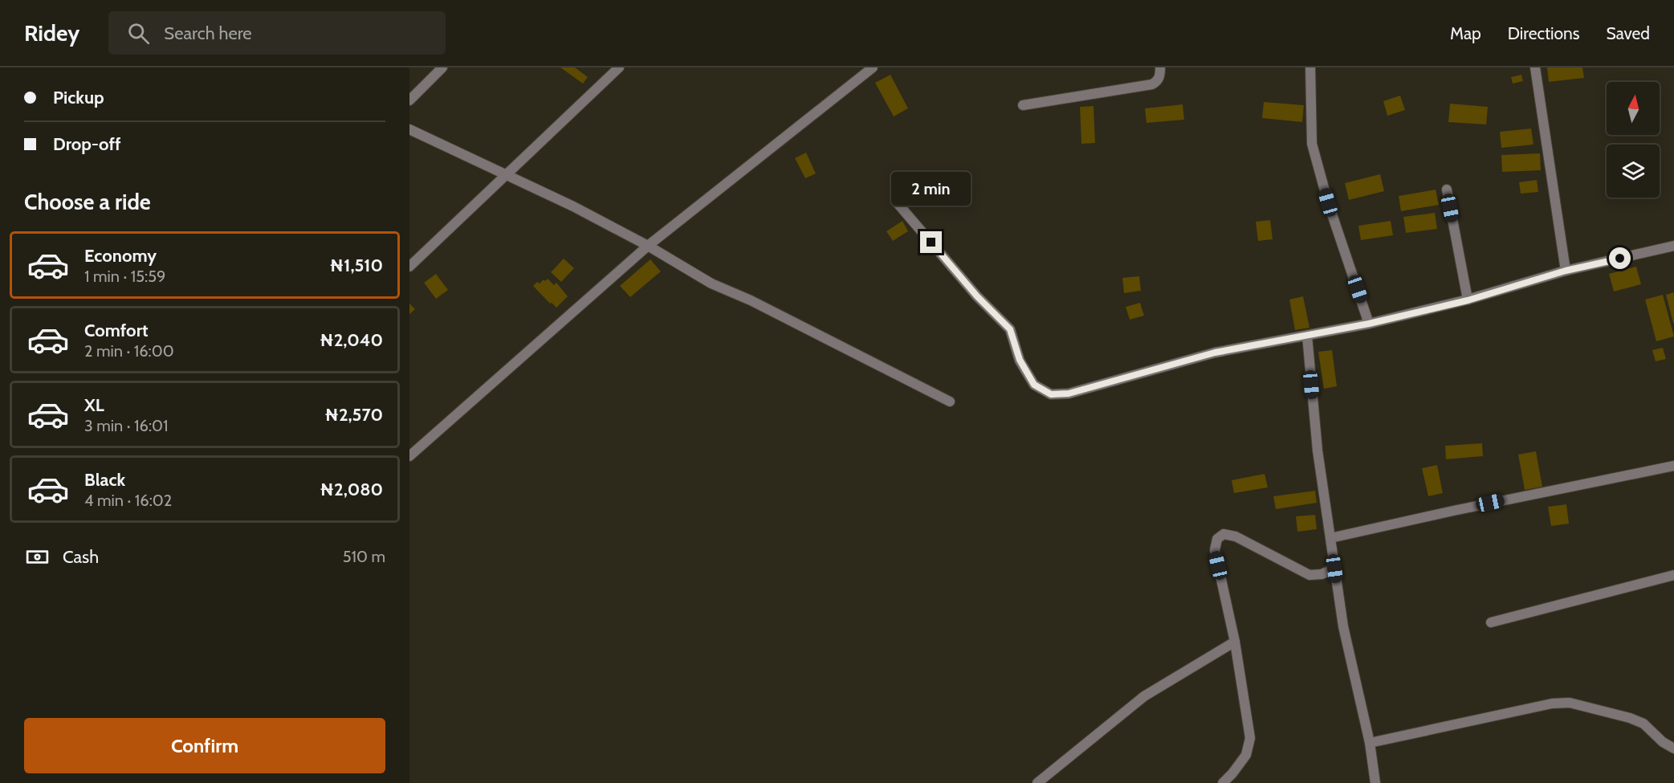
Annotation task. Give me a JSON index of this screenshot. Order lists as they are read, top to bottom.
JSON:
{
  "north": "top",
  "page": {
    "header": "Ridey",
    "search": "Search here",
    "nav": ["Map", "Directions", "Saved"],
    "banner": ["Pickup", "Drop-off"],
    "bubble": "2 min",
    "heading": "Choose a ride",
    "list": [
      {
        "name": "Economy",
        "note": "1 min · 15:59",
        "value": "₦1,510"
      },
      {
        "name": "Comfort",
        "note": "2 min · 16:00",
        "value": "₦2,040"
      },
      {
        "name": "XL",
        "note": "3 min · 16:01",
        "value": "₦2,570"
      },
      {
        "name": "Black",
        "note": "4 min · 16:02",
        "value": "₦2,080"
      }
    ],
    "pay": ["Cash", "510 m"],
    "buttons": "Confirm"
  }
}
